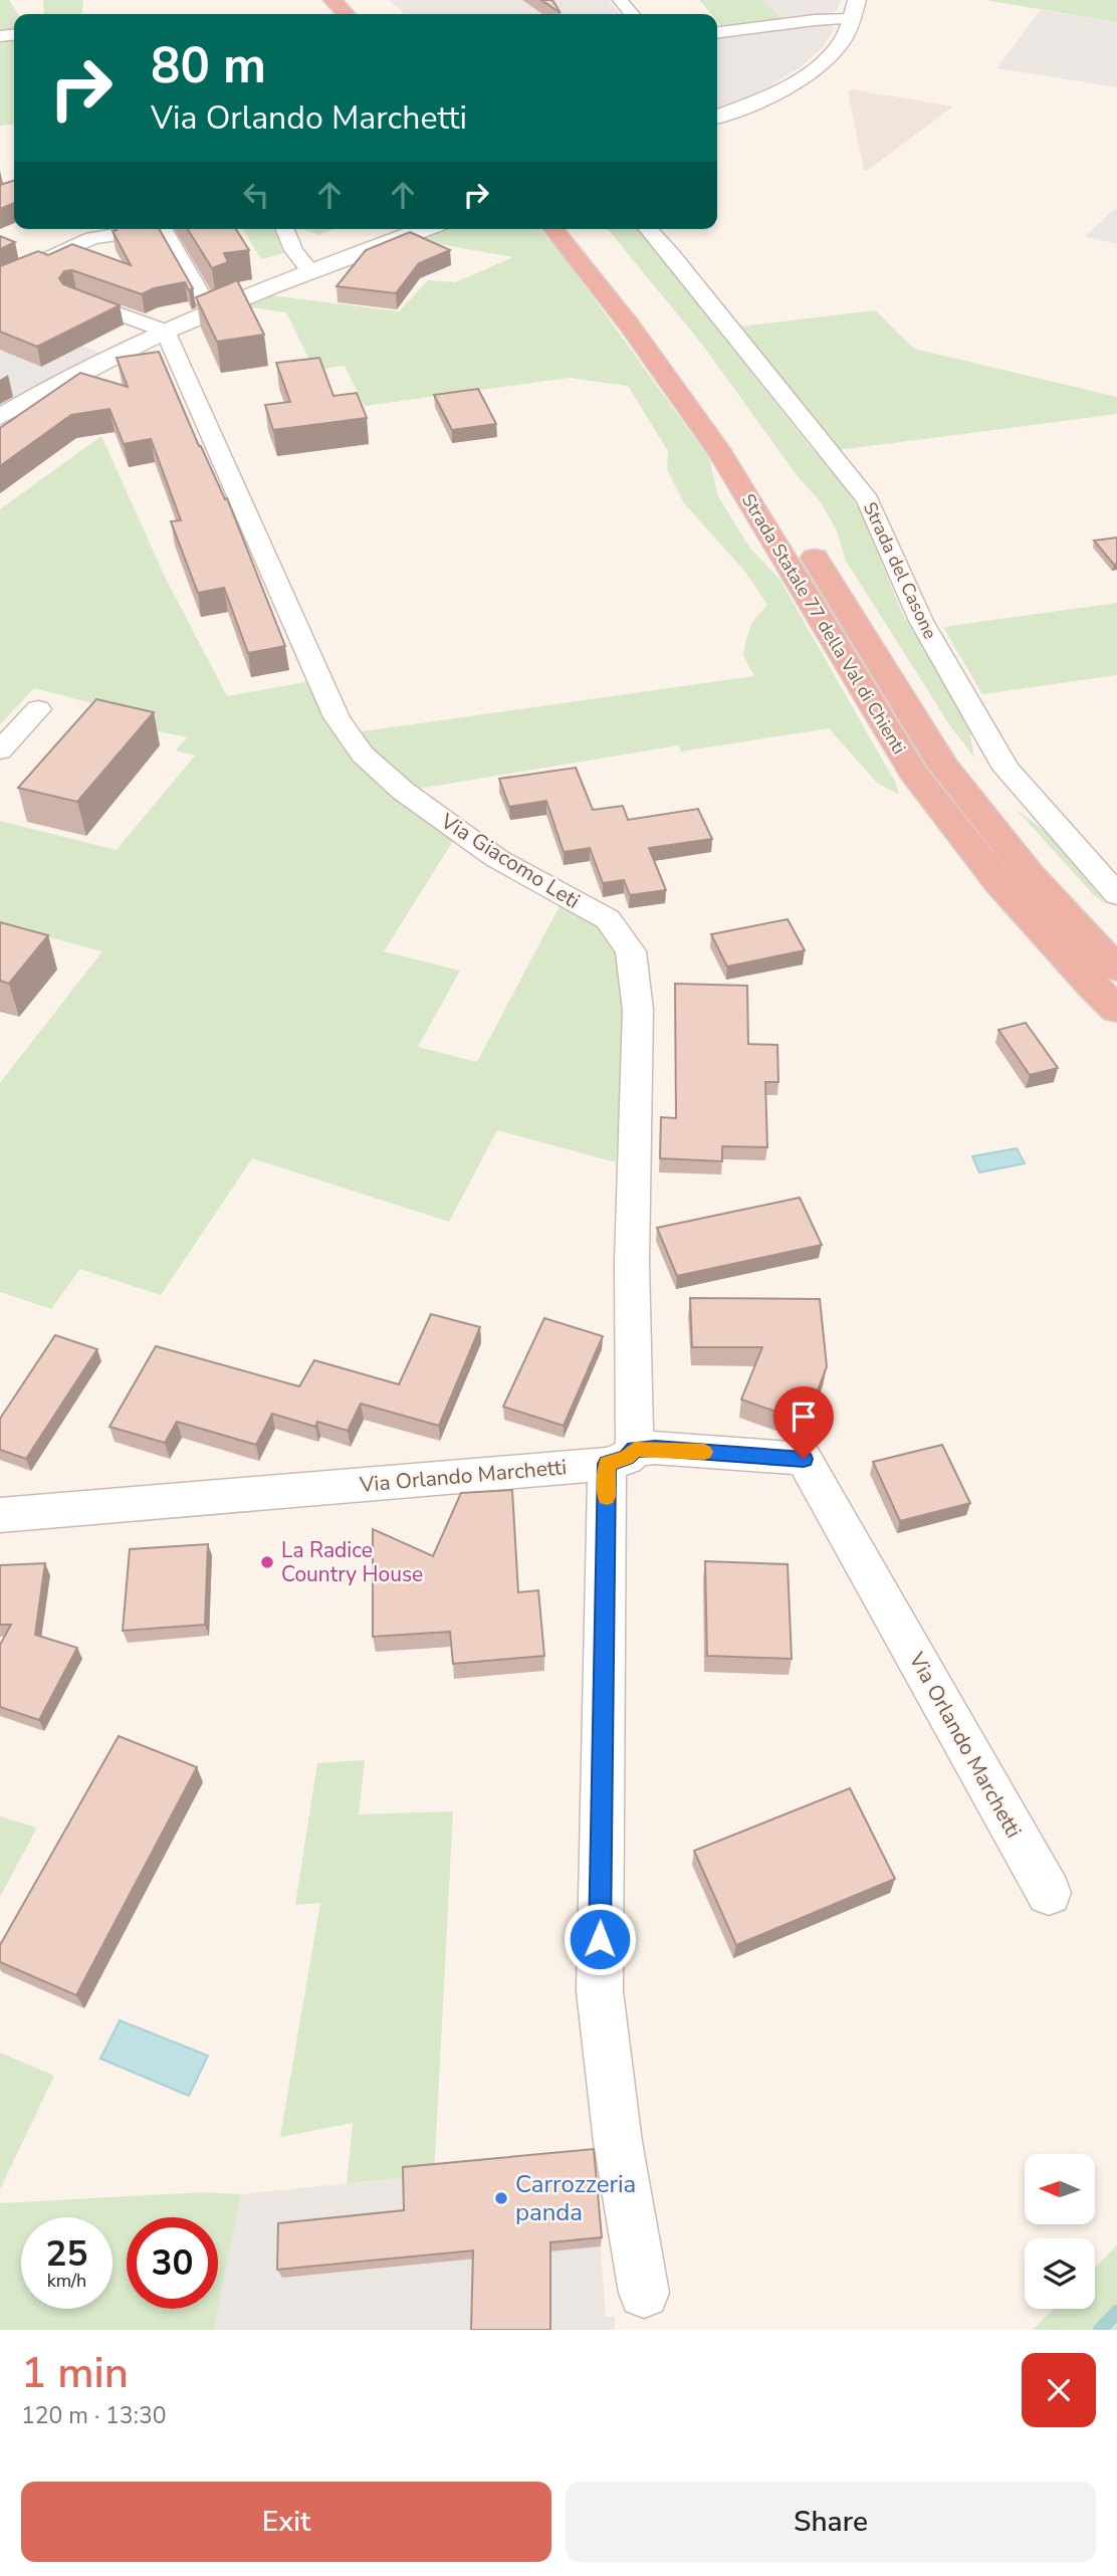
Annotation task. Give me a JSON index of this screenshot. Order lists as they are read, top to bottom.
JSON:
{
  "streets": {
    "highway": ["Strada Statale 77 della Val di Chienti"],
    "street": ["Strada del Casone", "Via Giacomo Leti", "Via Orlando Marchetti"]
  },
  "crossings": [
    ["Via Giacomo Leti", "Via Orlando Marchetti"]
  ],
  "places": ["La Radice Country House", "Carrozzeria panda"],
  "north": "left",
  "page": {
    "turn": ["80 m", "Via Orlando Marchetti"],
    "speed": "25 km/h",
    "limit": "30",
    "heading": ["1 min", "120 m · 13:30"],
    "buttons": ["Exit", "Share"]
  }
}
